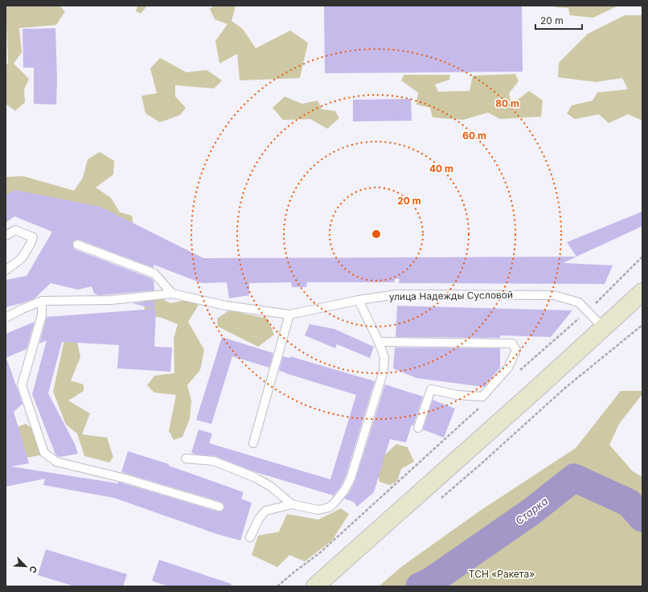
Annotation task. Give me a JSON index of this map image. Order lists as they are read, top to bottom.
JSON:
{
  "streets": {
    "lane": ["улица Надежды Сусловой"]
  },
  "water": ["Старка"],
  "parks": ["ТСН «Ракета»"],
  "scale_bar": "20 m",
  "north": "bottom right",
  "rings": [
    "80 m",
    "60 m",
    "40 m",
    "20 m"
  ]
}
